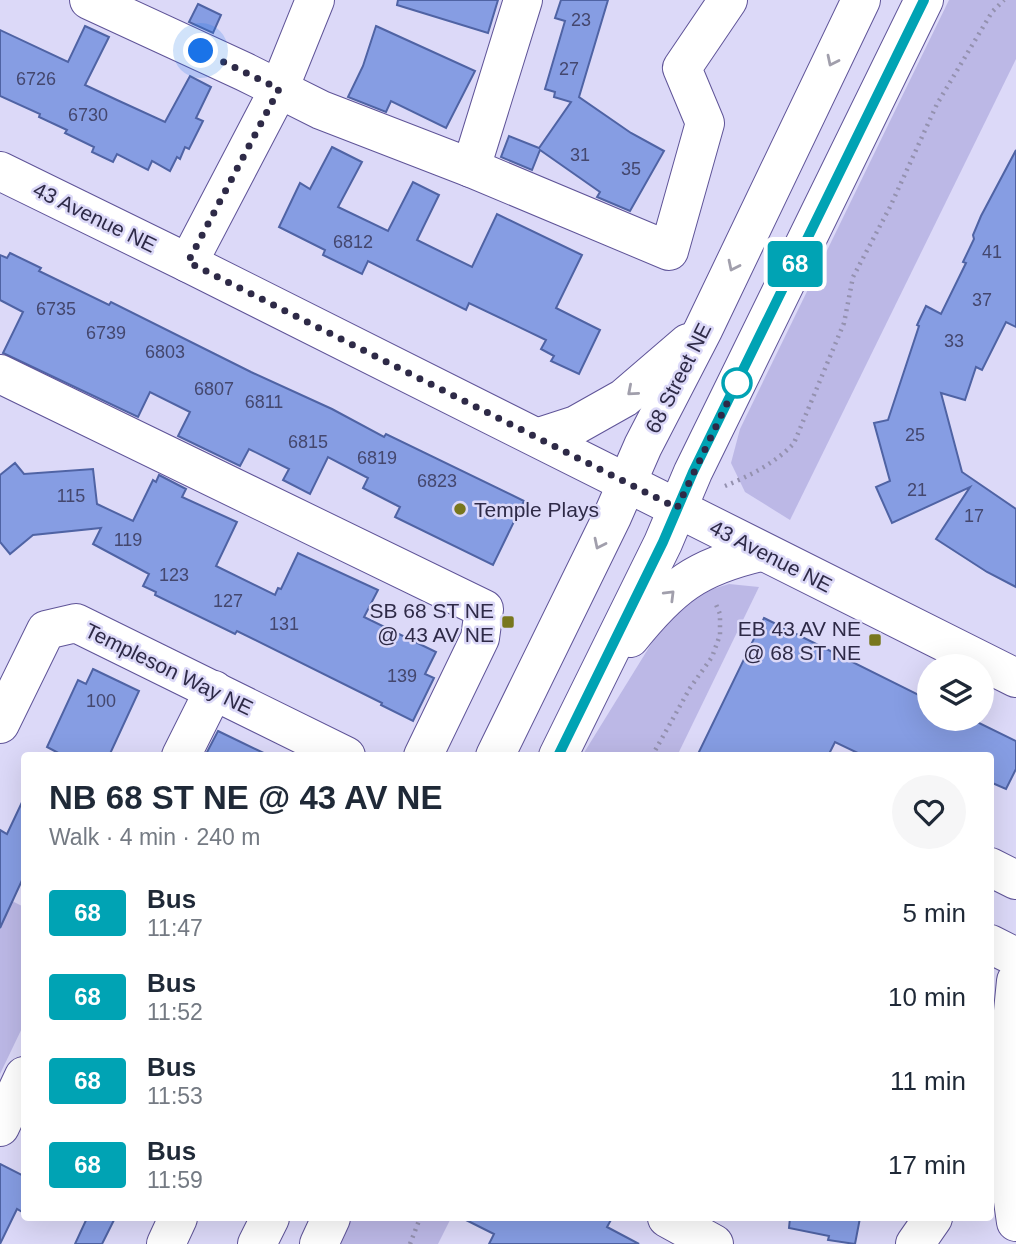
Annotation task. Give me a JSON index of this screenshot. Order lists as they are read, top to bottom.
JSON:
{
  "streets": {
    "street": ["43 Avenue NE", "68 Street NE", "Templeson Way NE"]
  },
  "crossings": [
    ["43 Avenue NE", "68 Street NE"]
  ],
  "places": {
    "other": ["Temple Plays"],
    "transit": ["SB 68 ST NE @ 43 AV NE", "EB 43 AV NE @ 68 ST NE"]
  },
  "lines": ["bus line 68"],
  "house_numbers": [
    "23",
    "27",
    "6726",
    "6730",
    "31",
    "35",
    "6812",
    "41",
    "37",
    "6735",
    "6739",
    "33",
    "6803",
    "6807",
    "6811",
    "25",
    "6815",
    "6819",
    "6823",
    "21",
    "115",
    "17",
    "119",
    "123",
    "127",
    "131",
    "139",
    "100"
  ],
  "page": {
    "on_map": "68",
    "heading": ["NB 68 ST NE @ 43 AV NE", "Walk · 4 min · 240 m"],
    "list": [
      {
        "mark": "68",
        "name": "Bus",
        "note": "11:47",
        "value": "5 min"
      },
      {
        "mark": "68",
        "name": "Bus",
        "note": "11:52",
        "value": "10 min"
      },
      {
        "mark": "68",
        "name": "Bus",
        "note": "11:53",
        "value": "11 min"
      },
      {
        "mark": "68",
        "name": "Bus",
        "note": "11:59",
        "value": "17 min"
      }
    ]
  }
}
